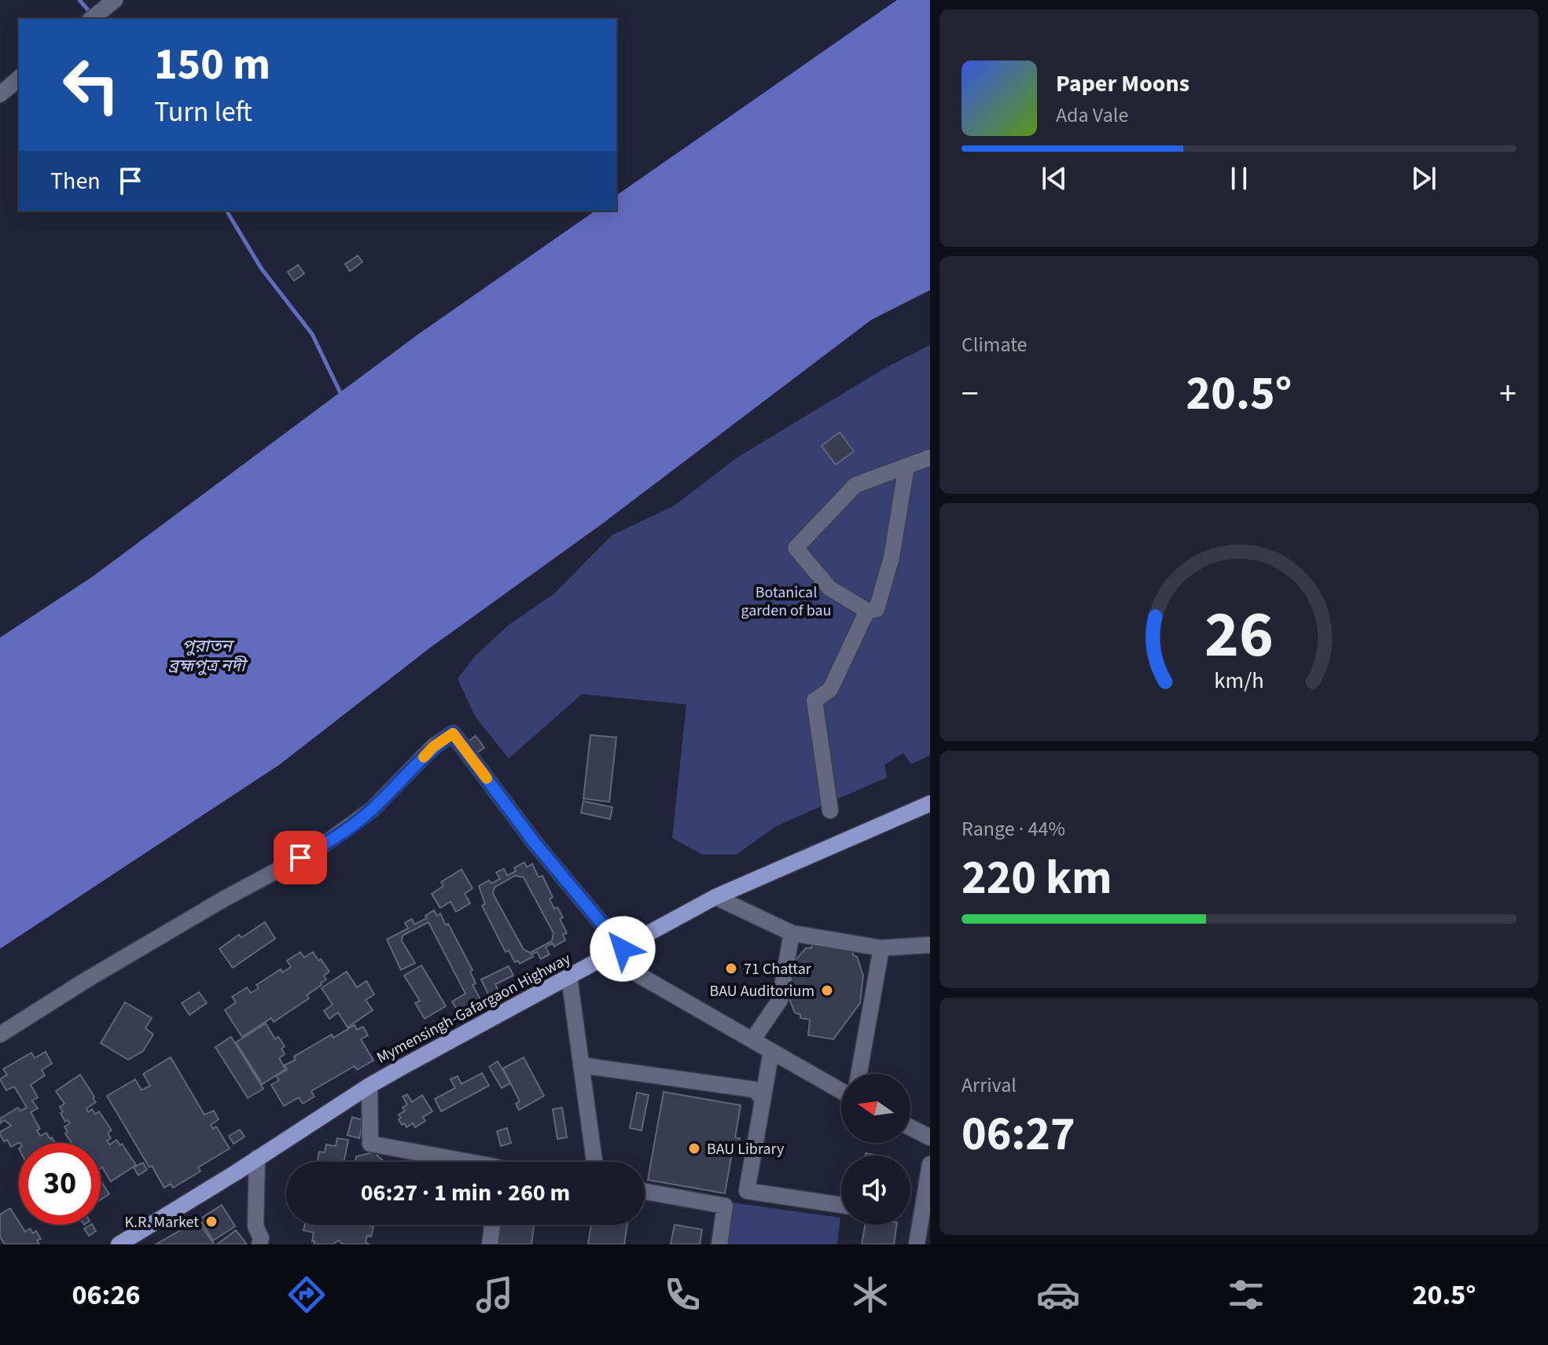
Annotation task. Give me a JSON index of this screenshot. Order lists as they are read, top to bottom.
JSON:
{
  "streets": {
    "main road": ["Mymensingh-Gafargaon Highway"]
  },
  "water": ["পুরাতন ব্রহ্মপুত্র নদী"],
  "parks": ["Botanical garden of bau"],
  "places": [
    "71 Chattar",
    "BAU Auditorium",
    "BAU Library",
    "K.R. Market"
  ],
  "north": "left",
  "page": {
    "turn": ["150 m", "Turn left"],
    "song": ["Paper Moons", "Ada Vale"],
    "then": "Then",
    "tile": [
      "Climate",
      ["Range · 44%", "220 km"],
      ["Arrival", "06:27"]
    ],
    "heat": ["−", "20.5°", "+"],
    "limit": "30",
    "trip": "06:27 · 1 min · 260 m",
    "tabs": ["06:26", "20.5°"],
    "gauge": ["26", "km/h"]
  }
}
